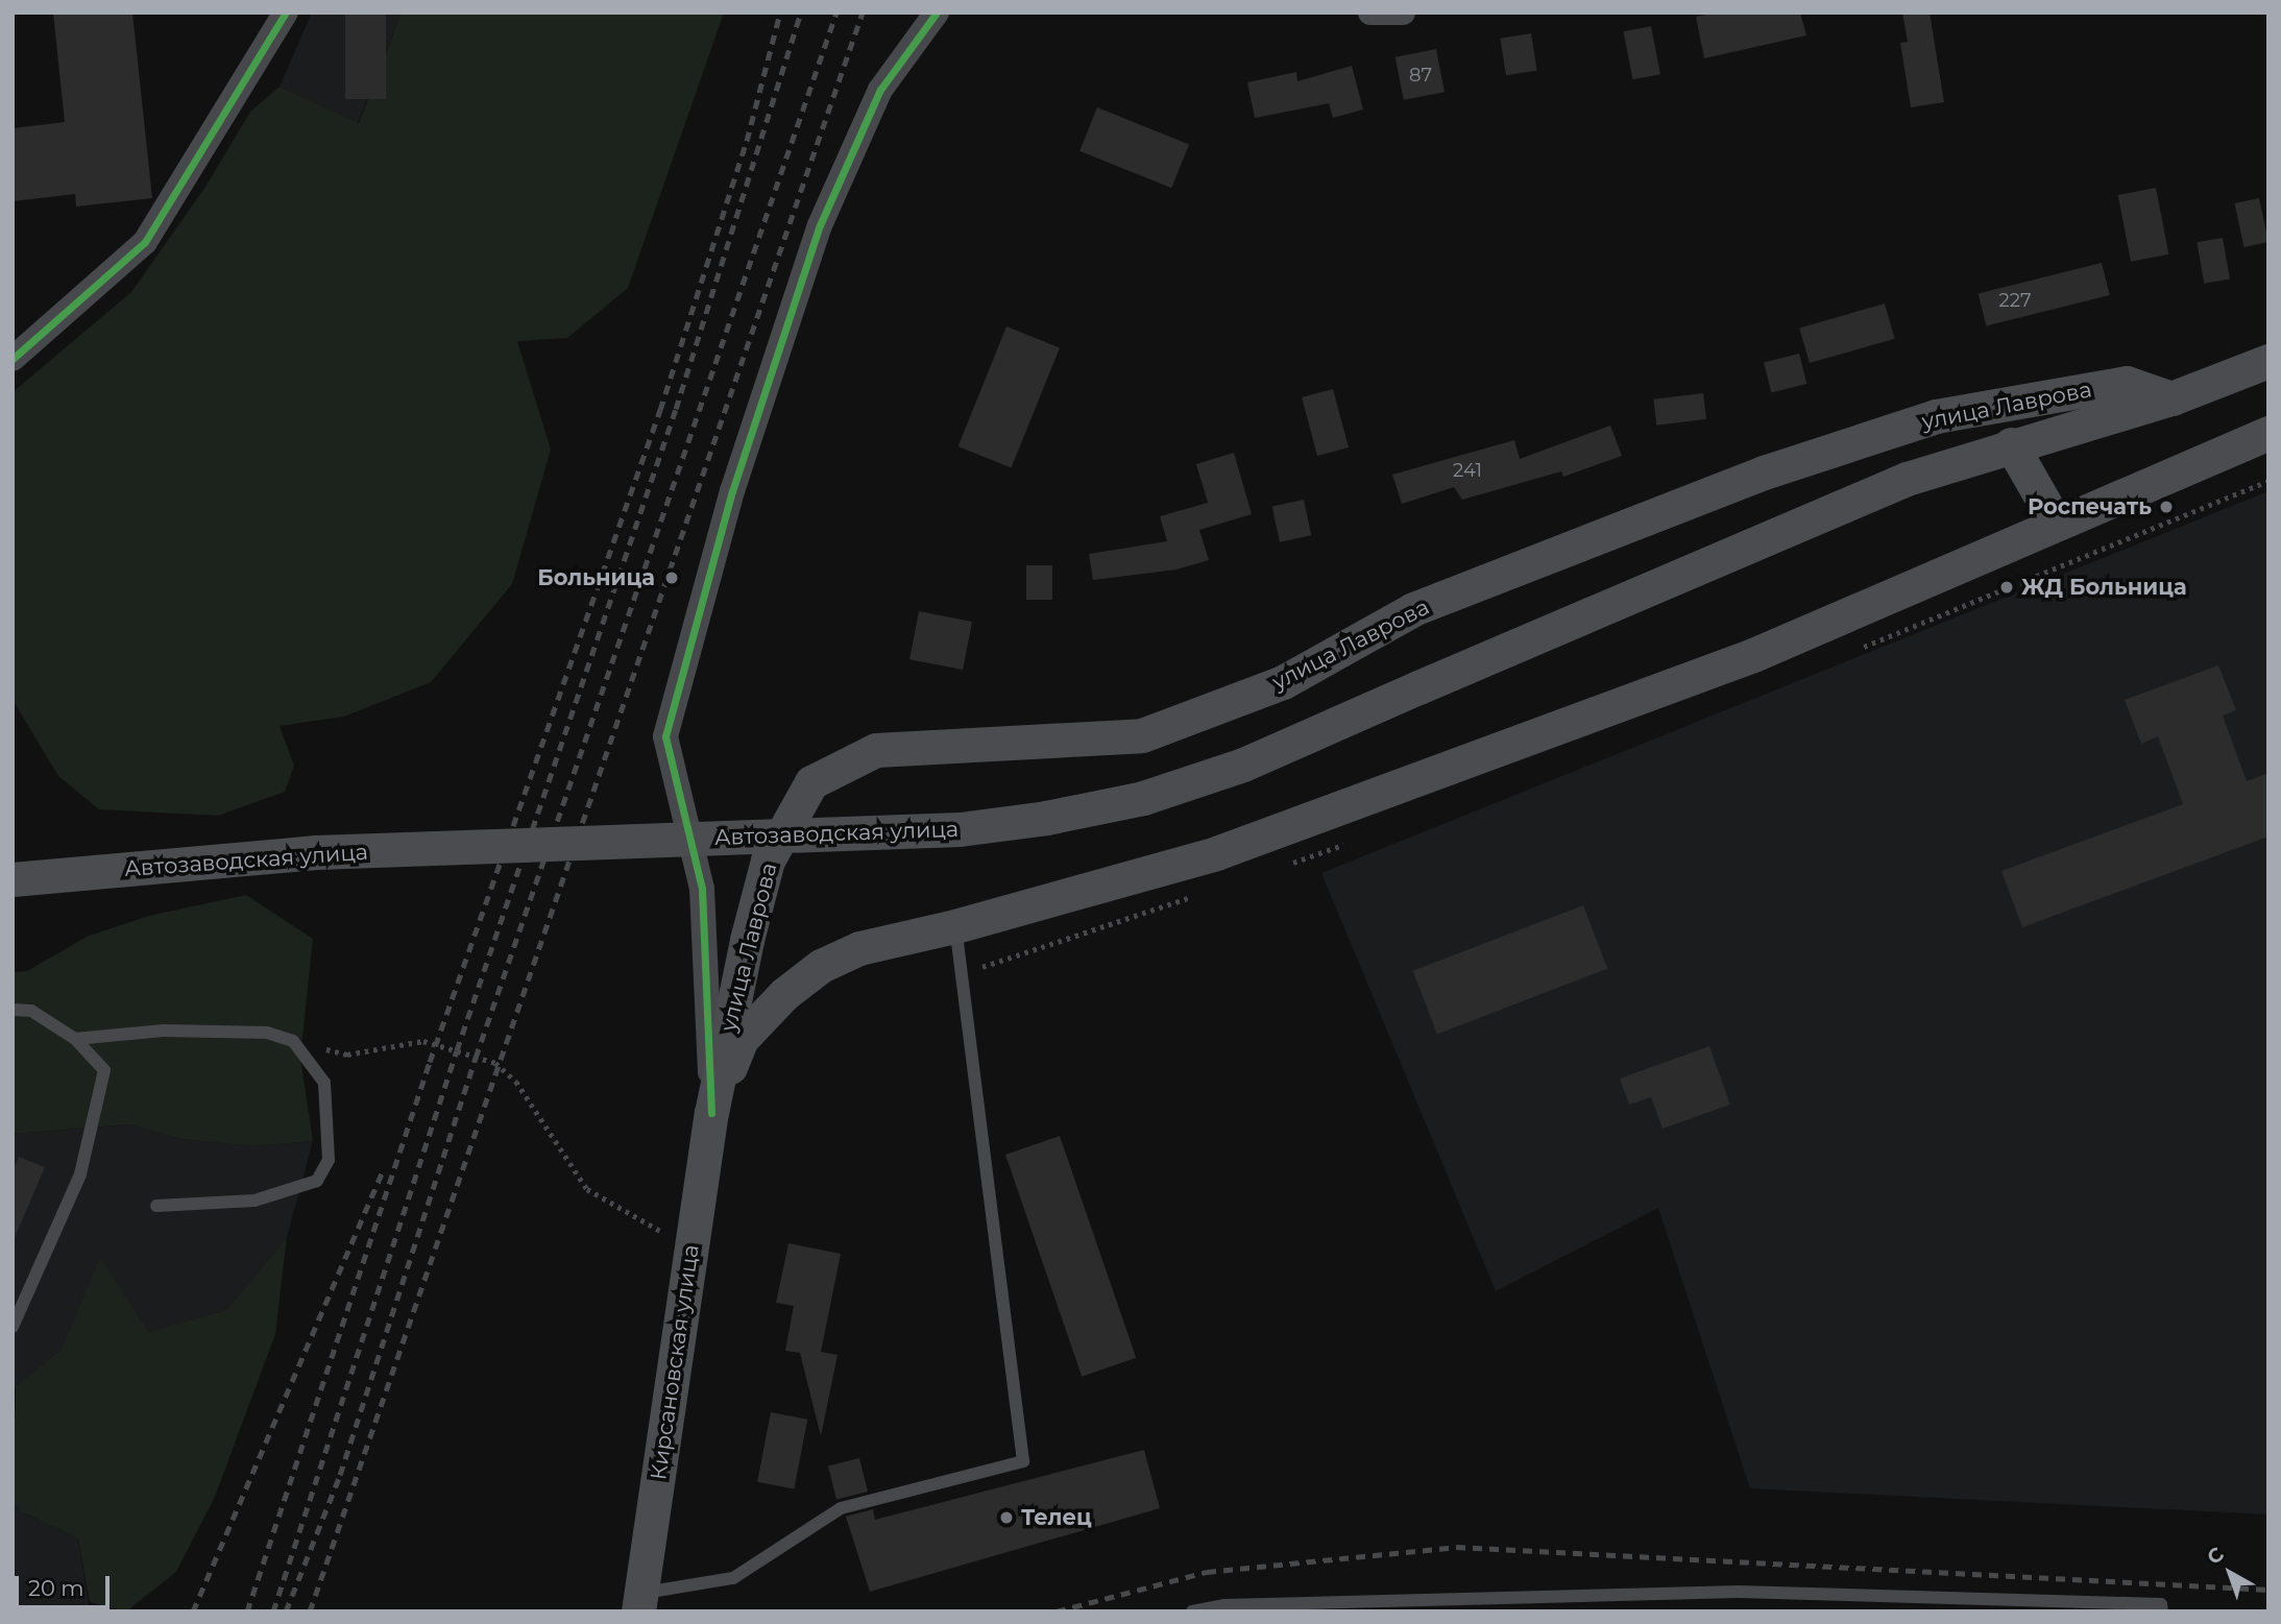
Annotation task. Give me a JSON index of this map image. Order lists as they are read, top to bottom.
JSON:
{
  "streets": {
    "main road": ["улица Лаврова", "Автозаводская улица", "Кирсановская улица"]
  },
  "crossings": [
    ["улица Лаврова", "Автозаводская улица"],
    ["улица Лаврова", "Кирсановская улица"]
  ],
  "places": [
    "Роспечать",
    "Больница",
    "ЖД Больница",
    "Телец"
  ],
  "house_numbers": ["87", "227", "241"],
  "scale_bar": "20 m",
  "north": "top left"
}
